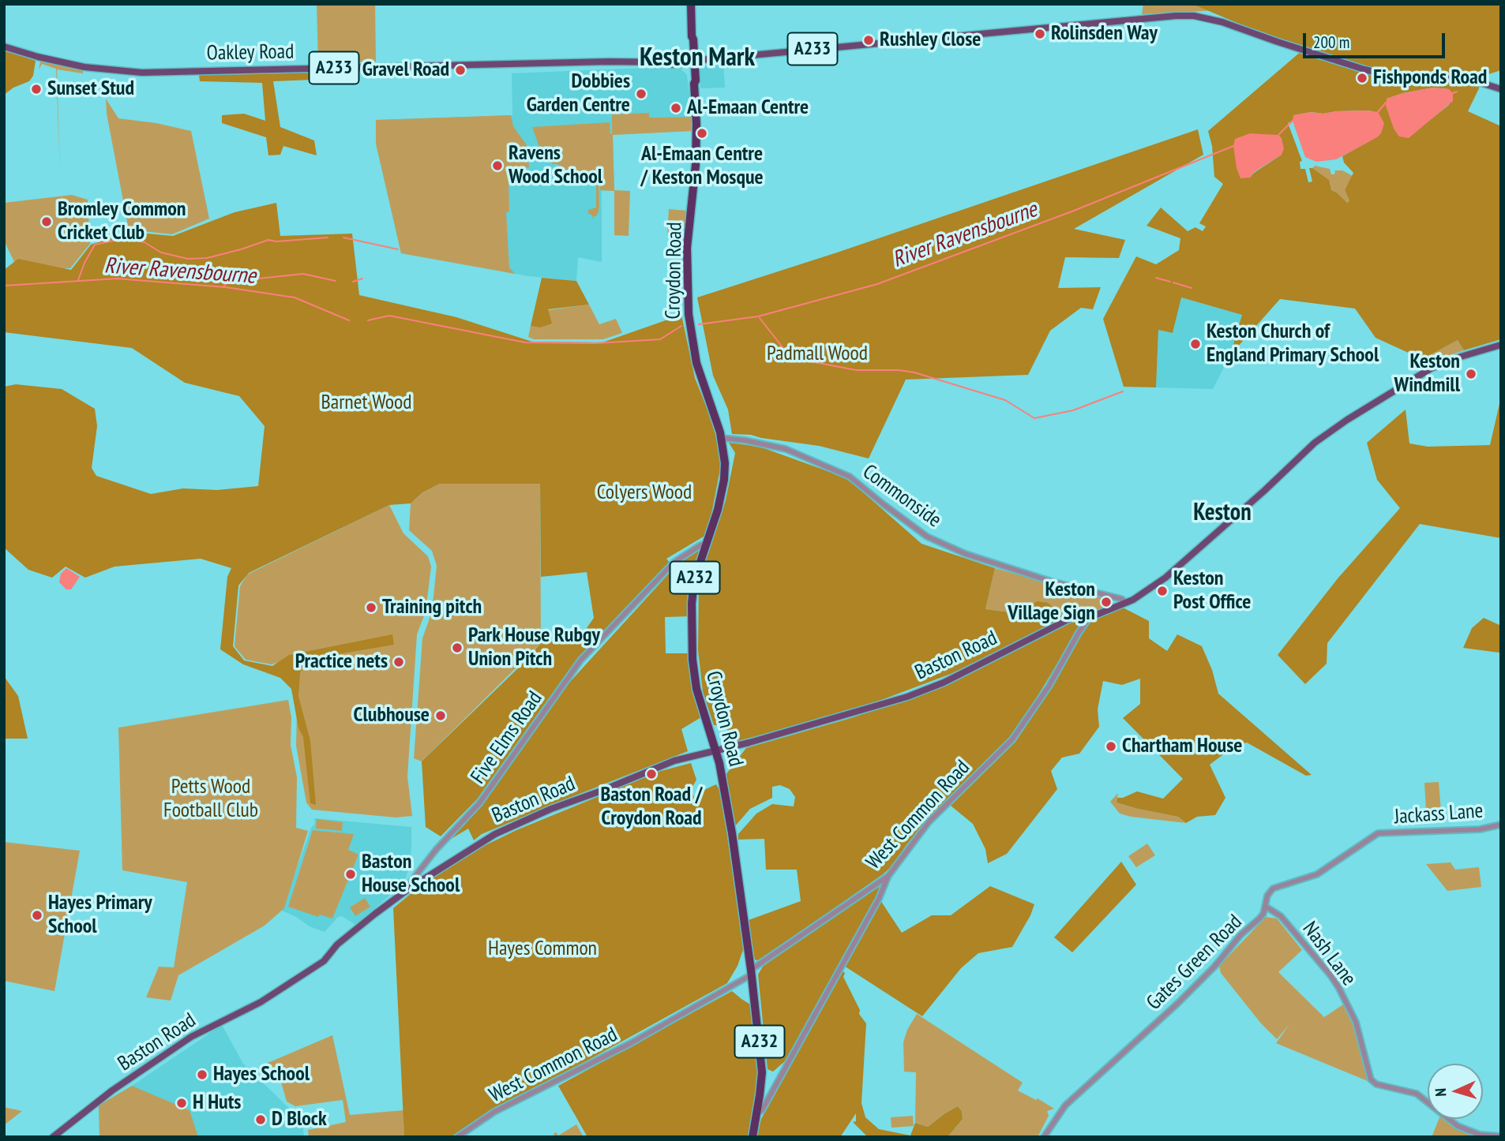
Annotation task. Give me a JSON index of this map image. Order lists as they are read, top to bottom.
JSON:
{
  "streets": {
    "highway": ["Croydon Road", "A232"],
    "main road": ["A233", "Oakley Road", "Baston Road"],
    "street": [
      "Commonside",
      "Five Elms Road",
      "Jackass Lane",
      "West Common Road",
      "Nash Lane",
      "Gates Green Road"
    ]
  },
  "crossings": [
    ["A233", "Oakley Road"],
    ["A233", "Croydon Road"],
    ["Oakley Road", "Croydon Road"],
    ["Croydon Road", "Commonside"],
    ["Croydon Road", "Baston Road"],
    ["Croydon Road", "Five Elms Road"],
    ["Croydon Road", "West Common Road"],
    ["Commonside", "Baston Road"],
    ["Baston Road", "Five Elms Road"],
    ["Baston Road", "West Common Road"],
    ["Jackass Lane", "Gates Green Road"],
    ["Nash Lane", "Gates Green Road"]
  ],
  "districts": ["Keston Mark", "Keston"],
  "water": ["River Ravensbourne"],
  "parks": [
    "Padmall Wood",
    "Barnet Wood",
    "Colyers Wood",
    "Petts Wood Football Club",
    "Hayes Common"
  ],
  "places": [
    "Rolinsden Way",
    "Rushley Close",
    "Gravel Road",
    "Fishponds Road",
    "Sunset Stud",
    "Dobbies Garden Centre",
    "Al-Emaan Centre",
    "Al-Emaan Centre / Keston Mosque",
    "Ravens Wood School",
    "Bromley Common Cricket Club",
    "Keston Church of England Primary School",
    "Keston Windmill",
    "Keston Post Office",
    "Keston Village Sign",
    "Training pitch",
    "Park House Rubgy Union Pitch",
    "Practice nets",
    "Clubhouse",
    "Chartham House",
    "Baston Road / Croydon Road",
    "Baston House School",
    "Hayes Primary School",
    "Hayes School",
    "H Huts",
    "D Block"
  ],
  "scale_bar": "200 m",
  "north": "left"
}
